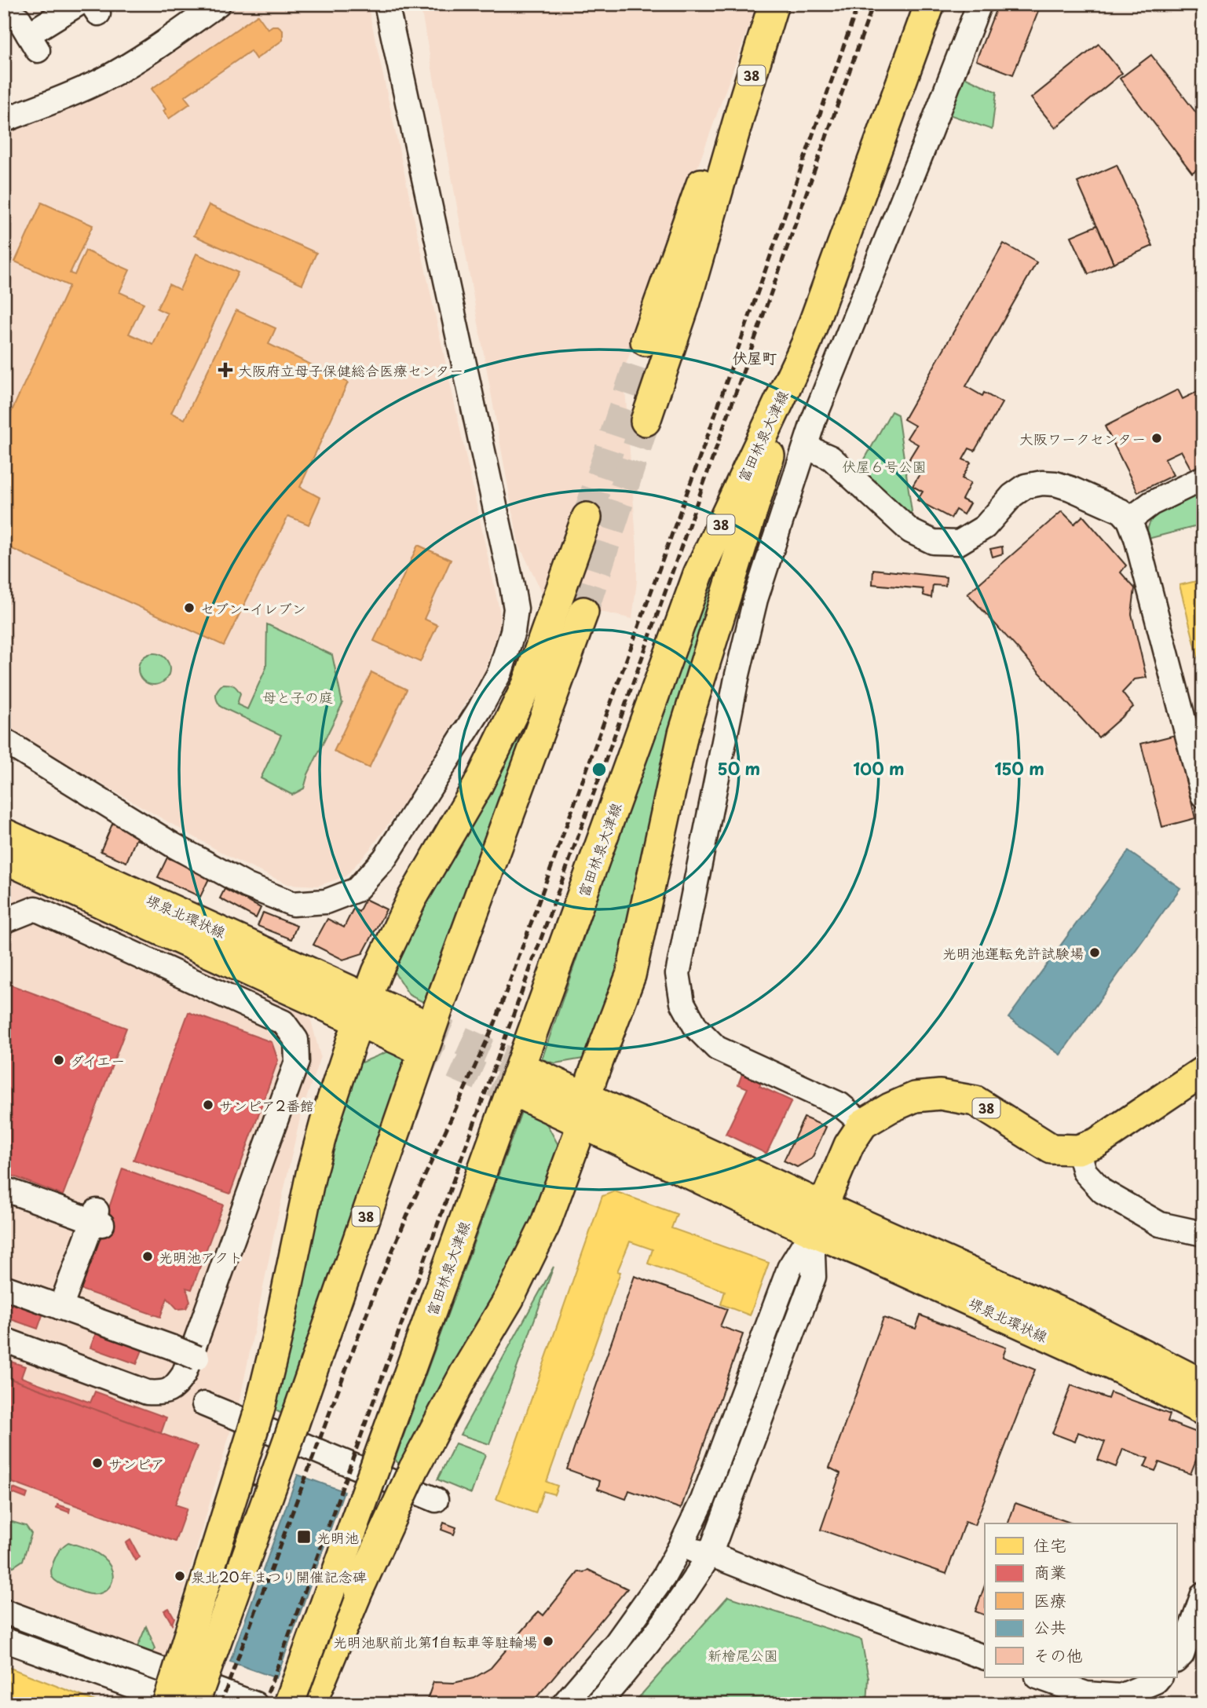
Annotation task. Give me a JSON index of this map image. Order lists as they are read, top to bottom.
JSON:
{
  "streets": {
    "main road": ["38", "富田林泉大津線", "堺泉北環状線"]
  },
  "crossings": [
    ["38", "堺泉北環状線"]
  ],
  "districts": ["伏屋町"],
  "parks": ["伏屋６号公園", "母と子の庭", "新檜尾公園"],
  "places": {
    "health": ["大阪府立母子保健総合医療センター"],
    "other": [
      "大阪ワークセンター",
      "セブン-イレブン",
      "光明池運転免許試験場",
      "ダイエー",
      "サンピア2番館",
      "光明池アクト",
      "サンピア",
      "泉北20年まつり開催記念碑",
      "光明池駅前北第1自転車等駐輪場"
    ],
    "transit": ["光明池"]
  },
  "legend": [
    "住宅",
    "商業",
    "医療",
    "公共",
    "その他"
  ],
  "rings": ["50 m", "100 m", "150 m"]
}
